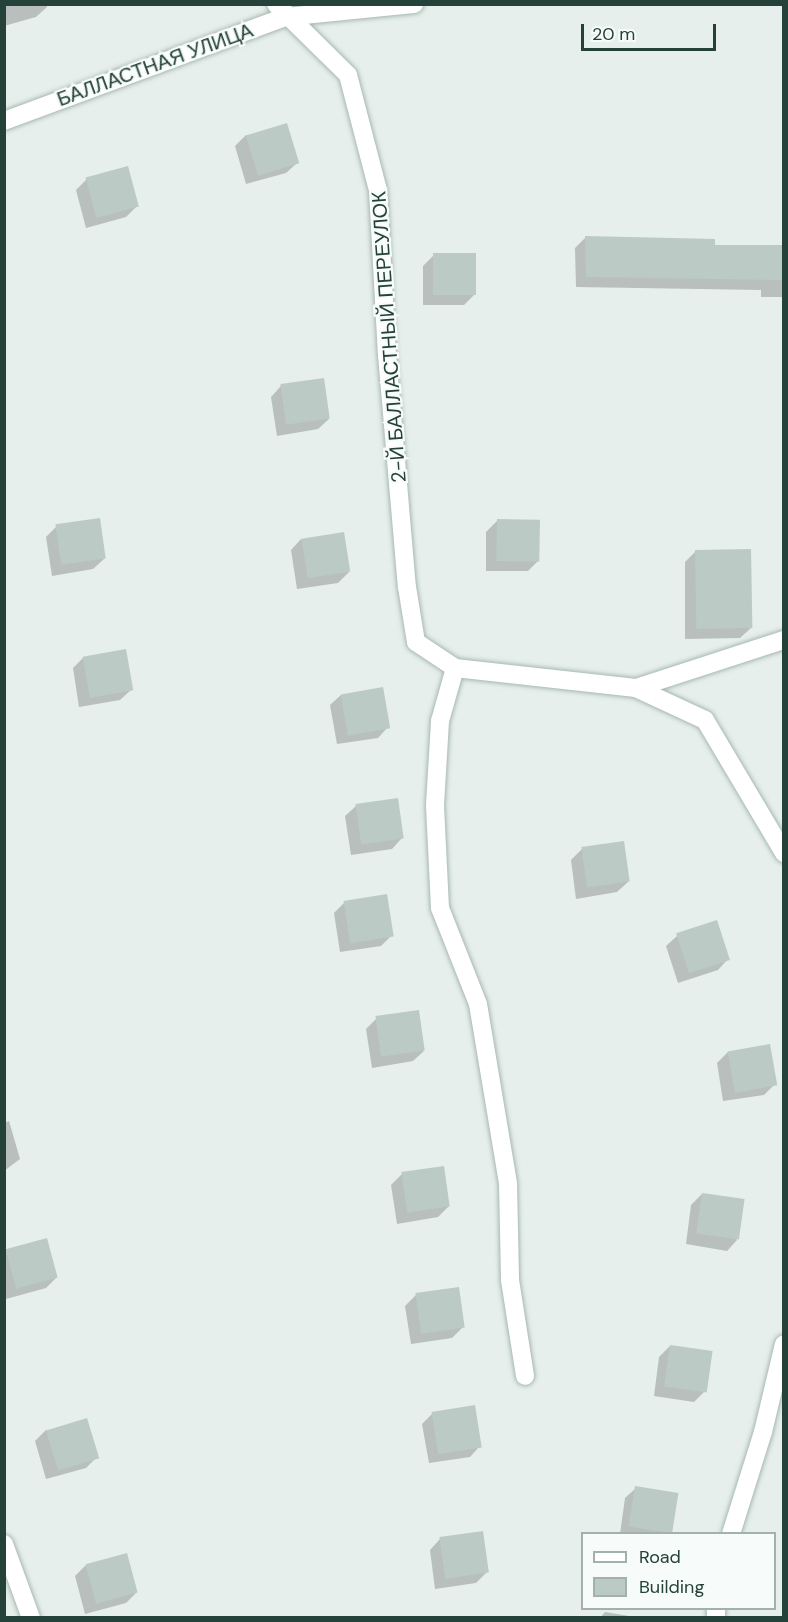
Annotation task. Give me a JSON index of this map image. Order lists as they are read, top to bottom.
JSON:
{
  "streets": {
    "street": ["БАЛЛАСТНАЯ УЛИЦА", "2-Й БАЛЛАСТНЫЙ ПЕРЕУЛОК"]
  },
  "crossings": [
    ["БАЛЛАСТНАЯ УЛИЦА", "2-Й БАЛЛАСТНЫЙ ПЕРЕУЛОК"]
  ],
  "legend": ["Road", "Building"],
  "scale_bar": "20 m"
}
